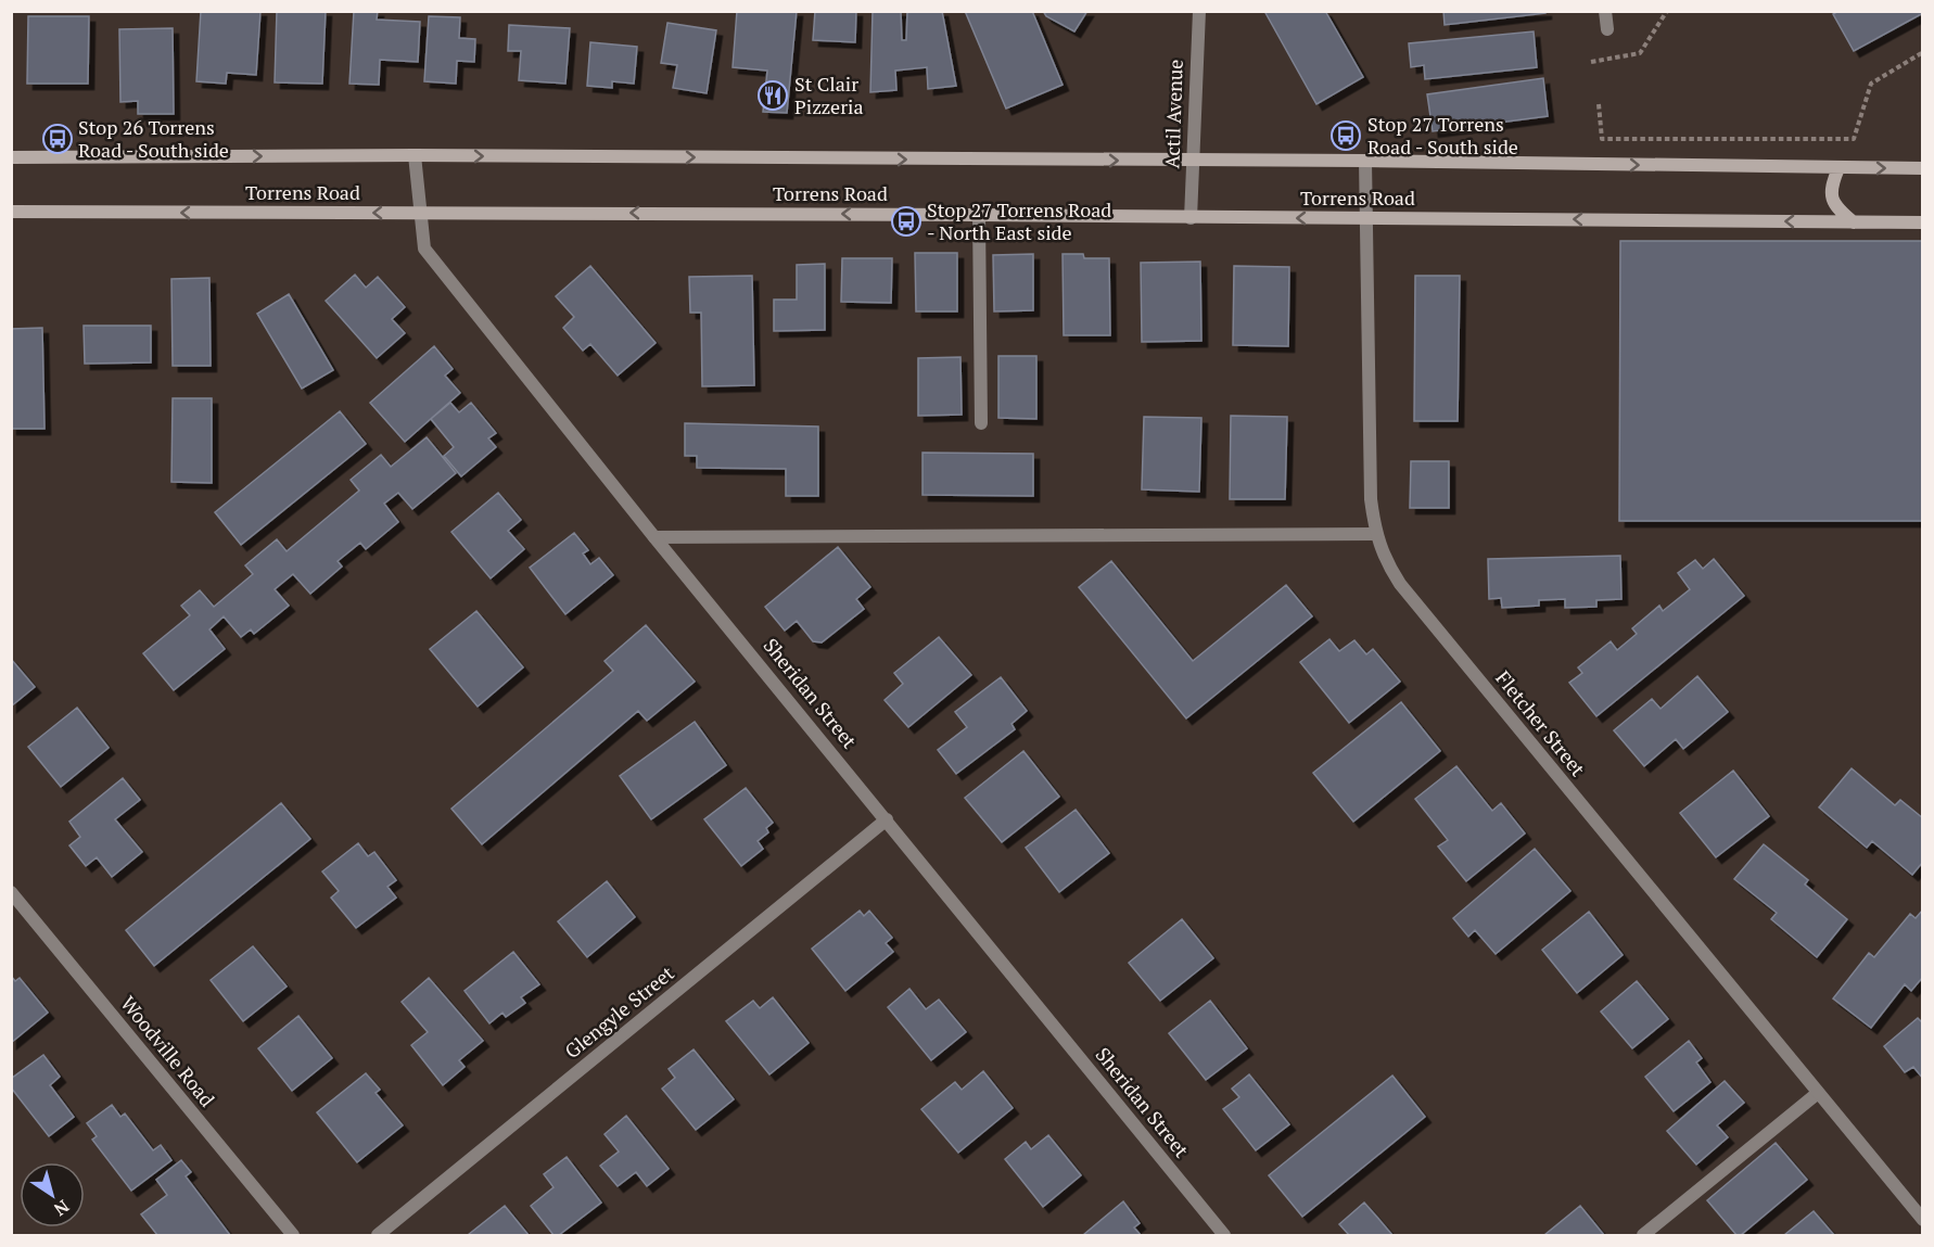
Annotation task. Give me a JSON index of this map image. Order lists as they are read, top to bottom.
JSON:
{
  "streets": {
    "main road": ["Torrens Road"],
    "street": [
      "Actil Avenue",
      "Sheridan Street",
      "Fletcher Street",
      "Glengyle Street",
      "Woodville Road"
    ]
  },
  "crossings": [
    ["Actil Avenue", "Torrens Road"],
    ["Torrens Road", "Sheridan Street"],
    ["Torrens Road", "Fletcher Street"],
    ["Sheridan Street", "Glengyle Street"]
  ],
  "places": {
    "restaurant": ["St Clair Pizzeria"],
    "bus stop": ["Stop 27 Torrens Road - South side", "Stop 26 Torrens Road - South side", "Stop 27 Torrens Road - North East side"]
  },
  "north": "bottom right"
}
